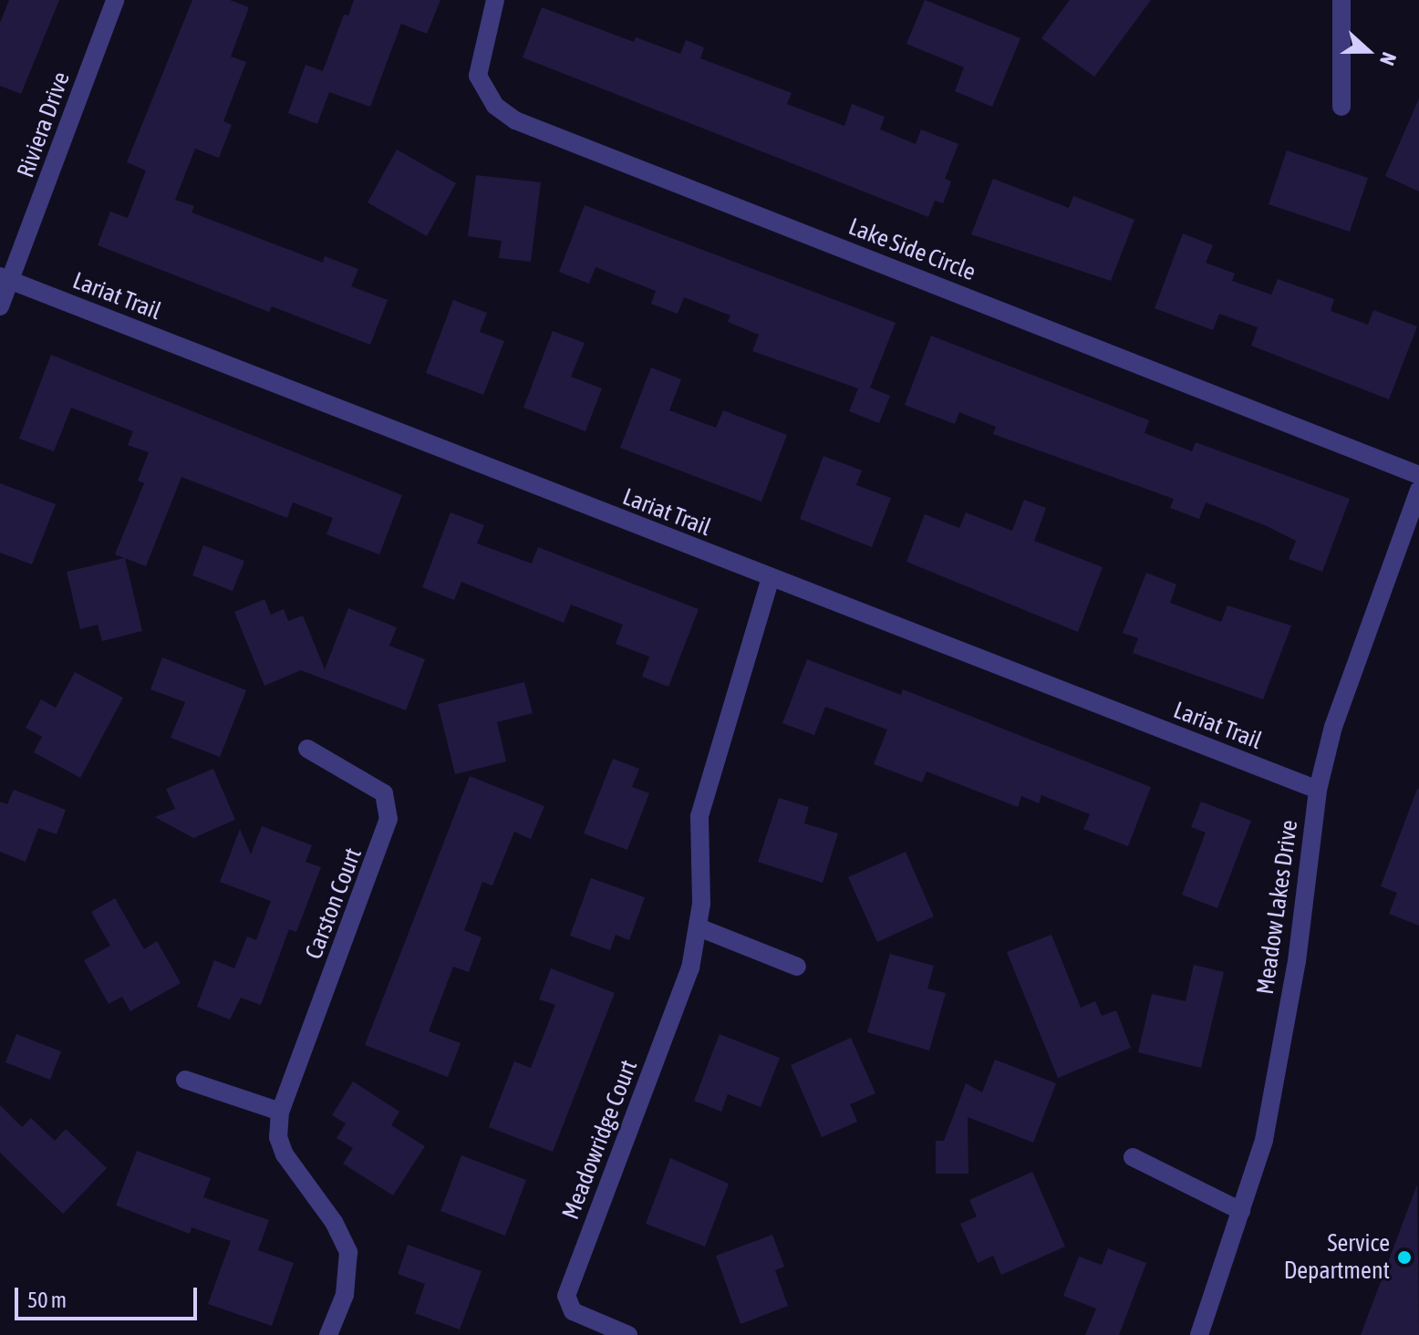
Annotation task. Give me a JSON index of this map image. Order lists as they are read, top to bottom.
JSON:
{
  "streets": {
    "street": [
      "Riviera Drive",
      "Lake Side Circle",
      "Lariat Trail",
      "Carston Court",
      "Meadow Lakes Drive",
      "Meadowridge Court"
    ]
  },
  "crossings": [
    ["Riviera Drive", "Lariat Trail"],
    ["Lariat Trail", "Meadow Lakes Drive"],
    ["Lariat Trail", "Meadowridge Court"]
  ],
  "places": ["Service Department"],
  "scale_bar": "50 m",
  "north": "right"
}
